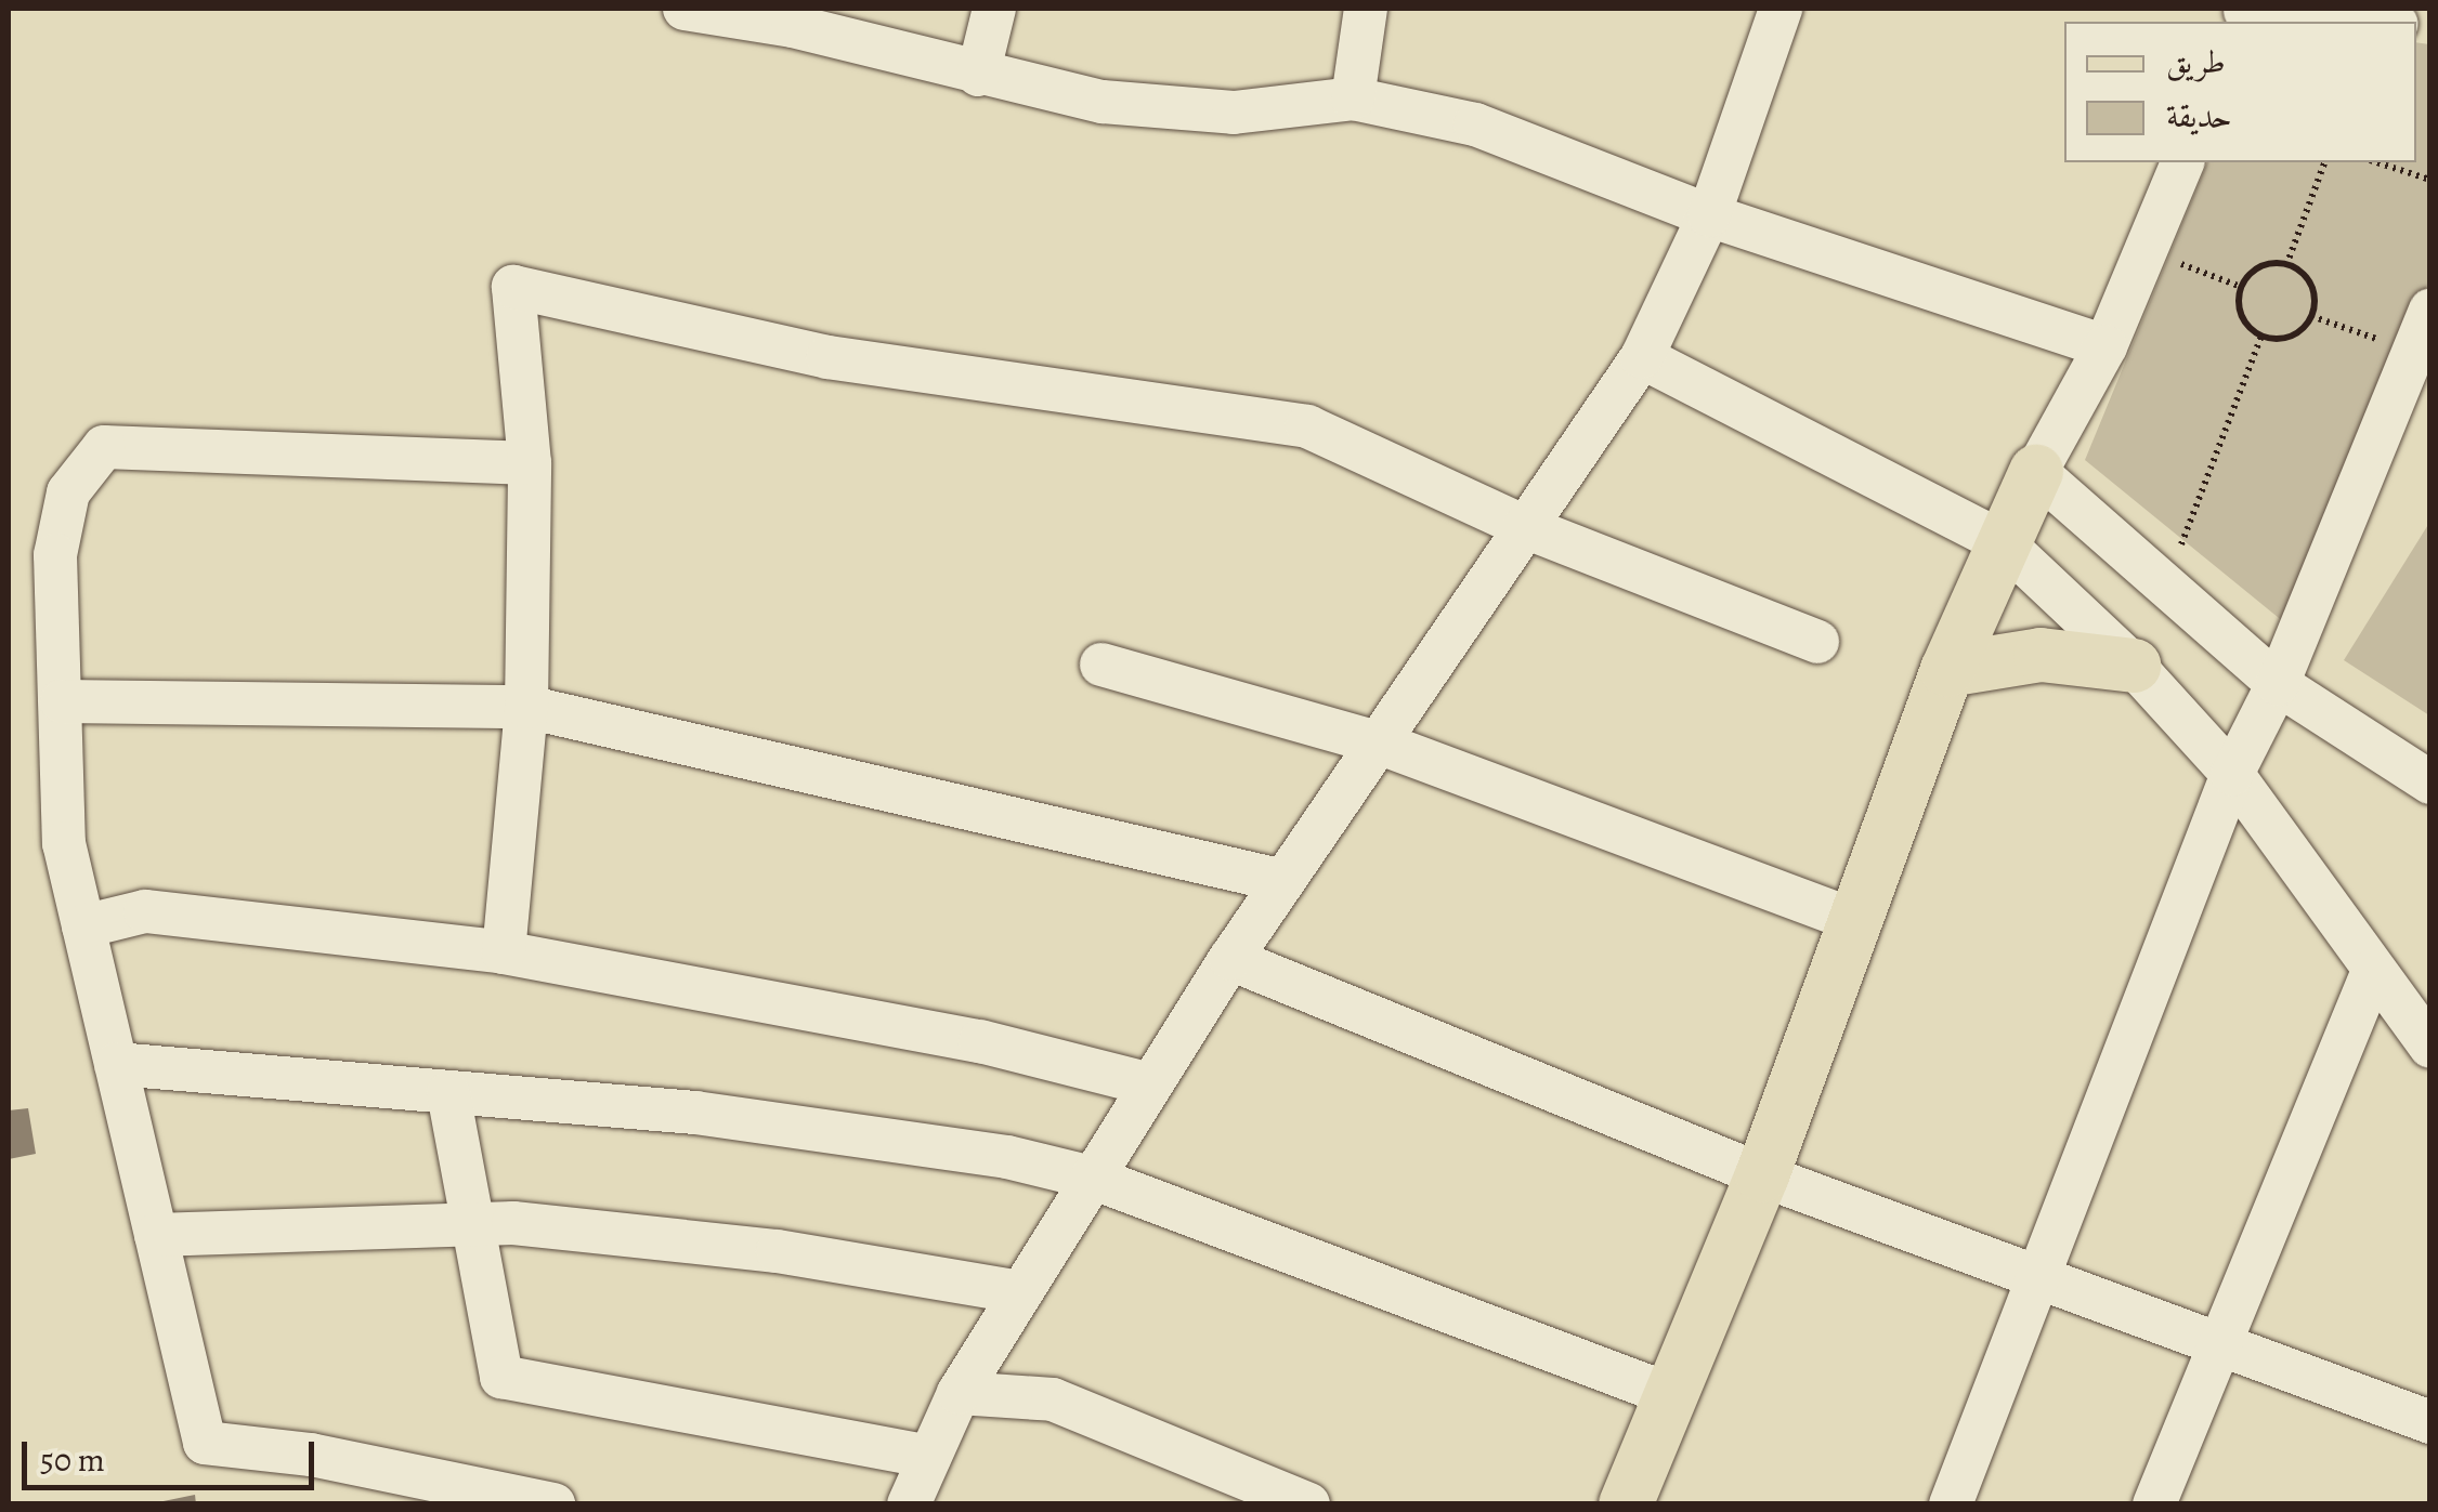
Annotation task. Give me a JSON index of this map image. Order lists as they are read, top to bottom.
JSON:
{
  "legend": ["طريق", "حديقة"],
  "scale_bar": "50 m"
}
